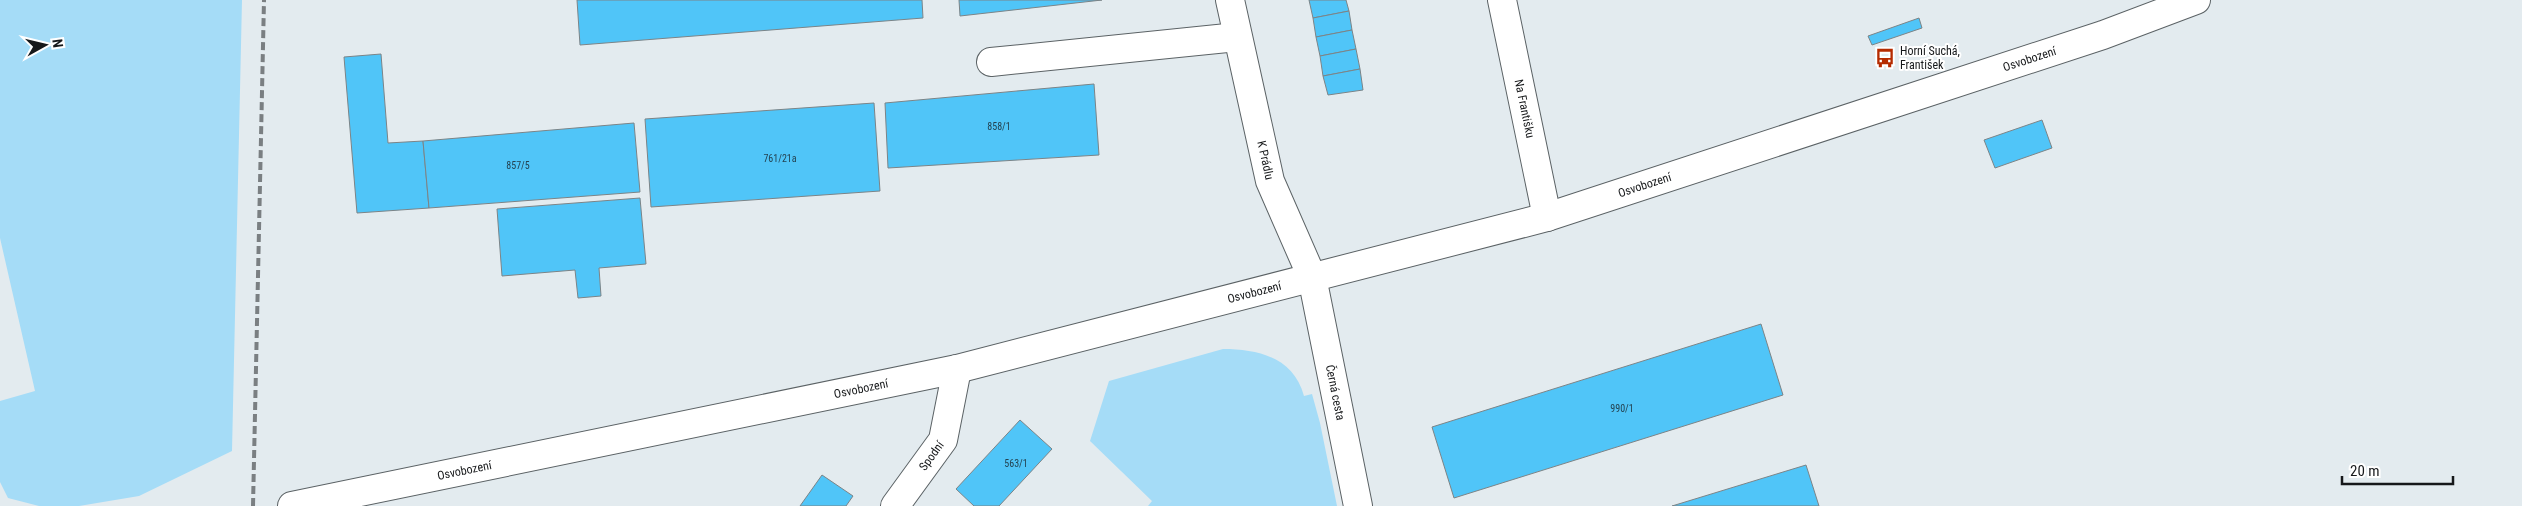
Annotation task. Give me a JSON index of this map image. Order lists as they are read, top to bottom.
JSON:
{
  "streets": {
    "main road": [
      "Osvobození",
      "Na Františku",
      "K Prádlu",
      "Černá cesta",
      "Spodní"
    ]
  },
  "crossings": [
    ["Osvobození", "Na Františku"],
    ["Osvobození", "K Prádlu"],
    ["Osvobození", "Černá cesta"],
    ["Osvobození", "Spodní"],
    ["K Prádlu", "Černá cesta"]
  ],
  "places": {
    "bus stop": ["Horní Suchá, František"]
  },
  "house_numbers": [
    "858/1",
    "761/21a",
    "857/5",
    "990/1",
    "563/1"
  ],
  "scale_bar": "20 m",
  "north": "right"
}
